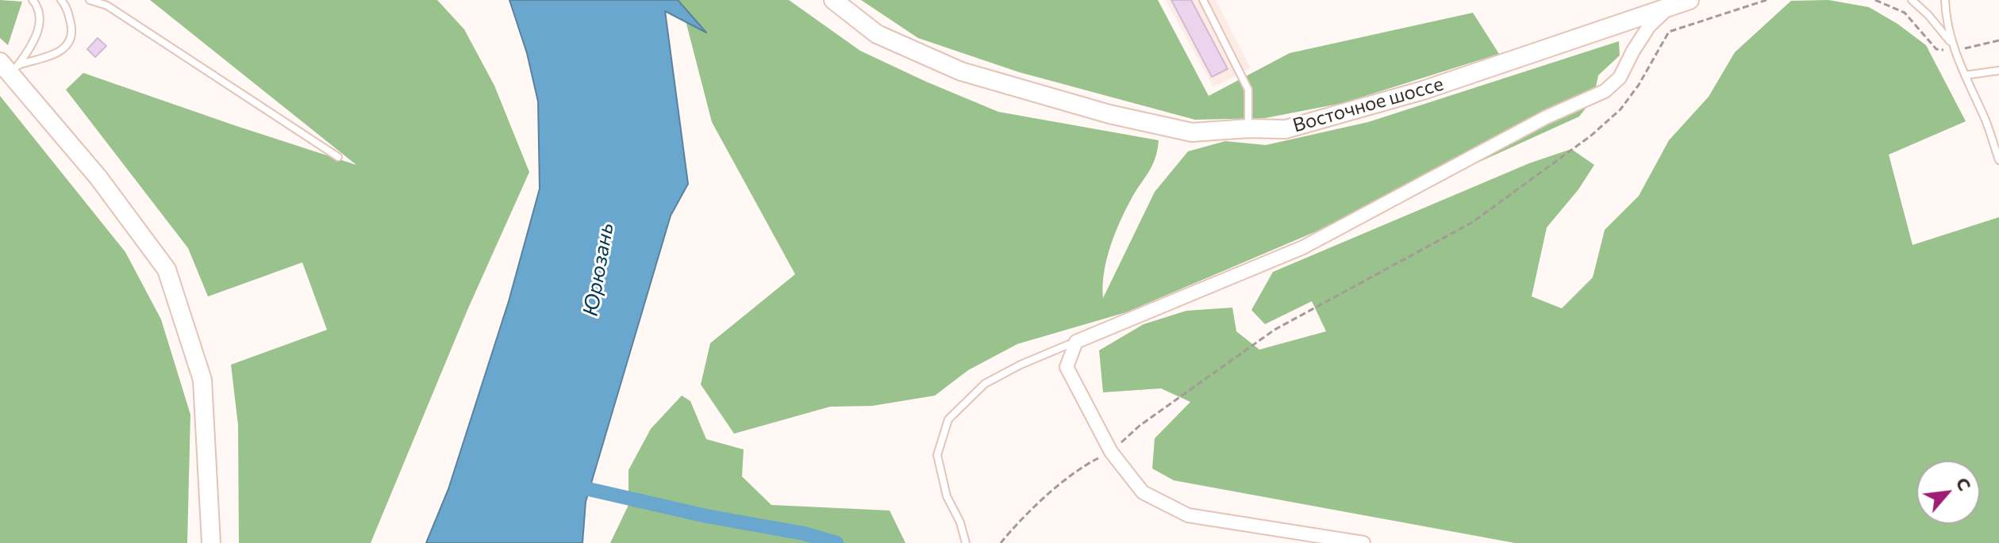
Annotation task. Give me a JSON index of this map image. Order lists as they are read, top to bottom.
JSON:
{
  "streets": {
    "main road": ["Восточное шоссе"]
  },
  "water": ["Юрюзань"],
  "north": "top right"
}
